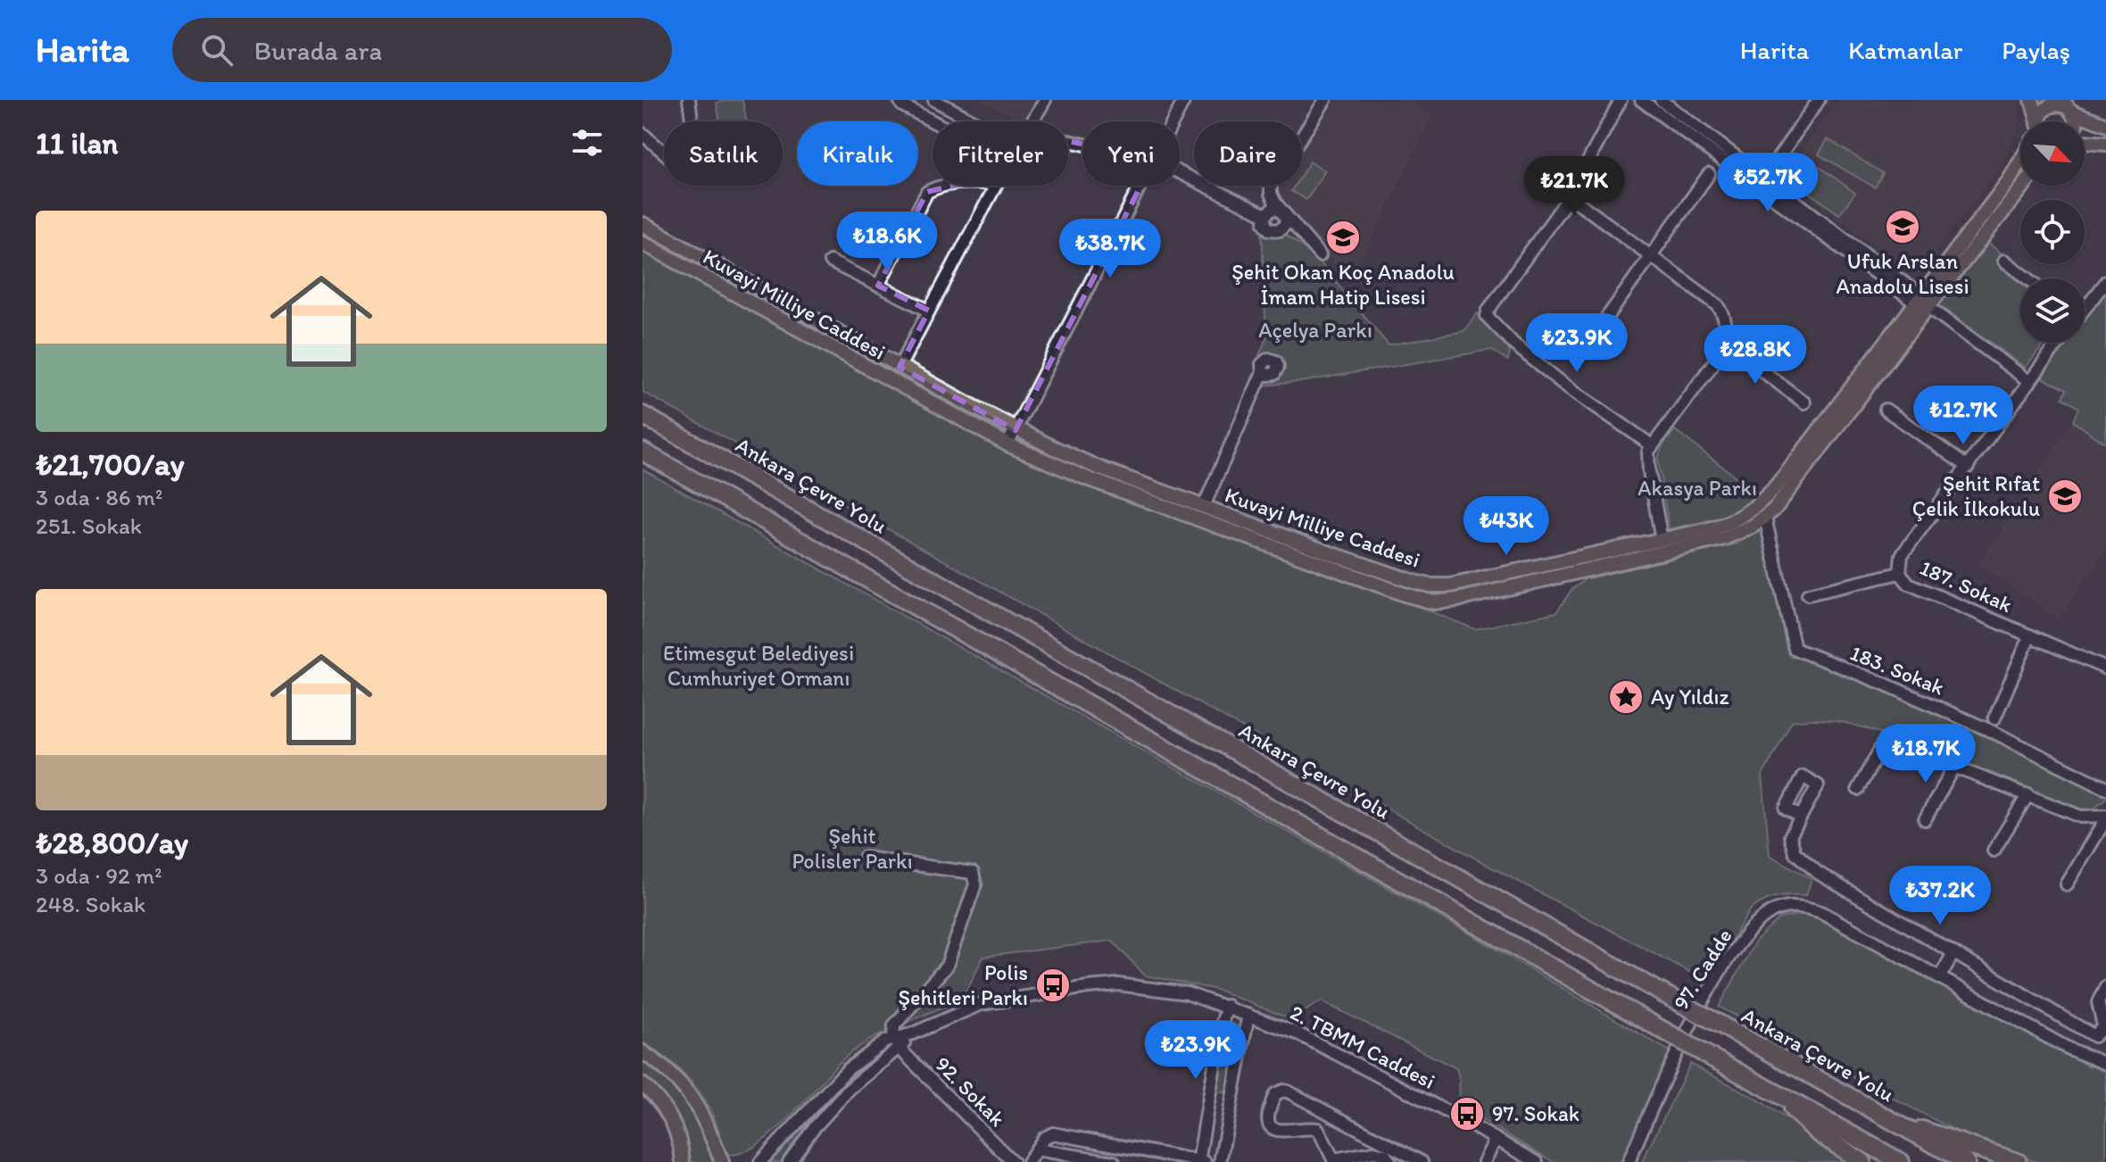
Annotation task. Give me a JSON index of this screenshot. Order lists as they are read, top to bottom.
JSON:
{
  "streets": {
    "highway": ["Ankara Çevre Yolu"],
    "main road": ["Kuvayi Milliye Caddesi"],
    "street": [
      "187. Sokak",
      "183. Sokak",
      "97. Cadde",
      "2. TBMM Caddesi",
      "92. Sokak"
    ]
  },
  "crossings": [
    ["Kuvayi Milliye Caddesi", "183. Sokak"],
    ["2. TBMM Caddesi", "92. Sokak"]
  ],
  "parks": [
    "Açelya Parkı",
    "Akasya Parkı",
    "Etimesgut Belediyesi Cumhuriyet Ormanı",
    "Şehit Polisler Parkı"
  ],
  "places": {
    "school or university": ["Ufuk Arslan Anadolu Lisesi", "Şehit Okan Koç Anadolu İmam Hatip Lisesi", "Şehit Rıfat Çelik İlkokulu"],
    "place": ["Ay Yıldız"],
    "bus stop": ["Polis Şehitleri Parkı", "97. Sokak"]
  },
  "north": "bottom right",
  "page": {
    "header": "Harita",
    "search": "Burada ara",
    "nav": ["Harita", "Katmanlar", "Paylaş"],
    "heading": "11 ilan",
    "chip": [
      "Satılık",
      "Kiralık",
      "Filtreler",
      "Yeni",
      "Daire"
    ],
    "price": [
      "₺52.7K",
      "₺21.7K",
      "₺18.6K",
      "₺38.7K",
      "₺23.9K",
      "₺28.8K",
      "₺12.7K",
      "₺43K",
      "₺18.7K",
      "₺37.2K",
      "₺23.9K"
    ],
    "list": [
      {
        "name": "₺21,700/ay",
        "note": "3 oda · 86 m² · 251. Sokak"
      },
      {
        "name": "₺28,800/ay",
        "note": "3 oda · 92 m² · 248. Sokak"
      }
    ]
  }
}
